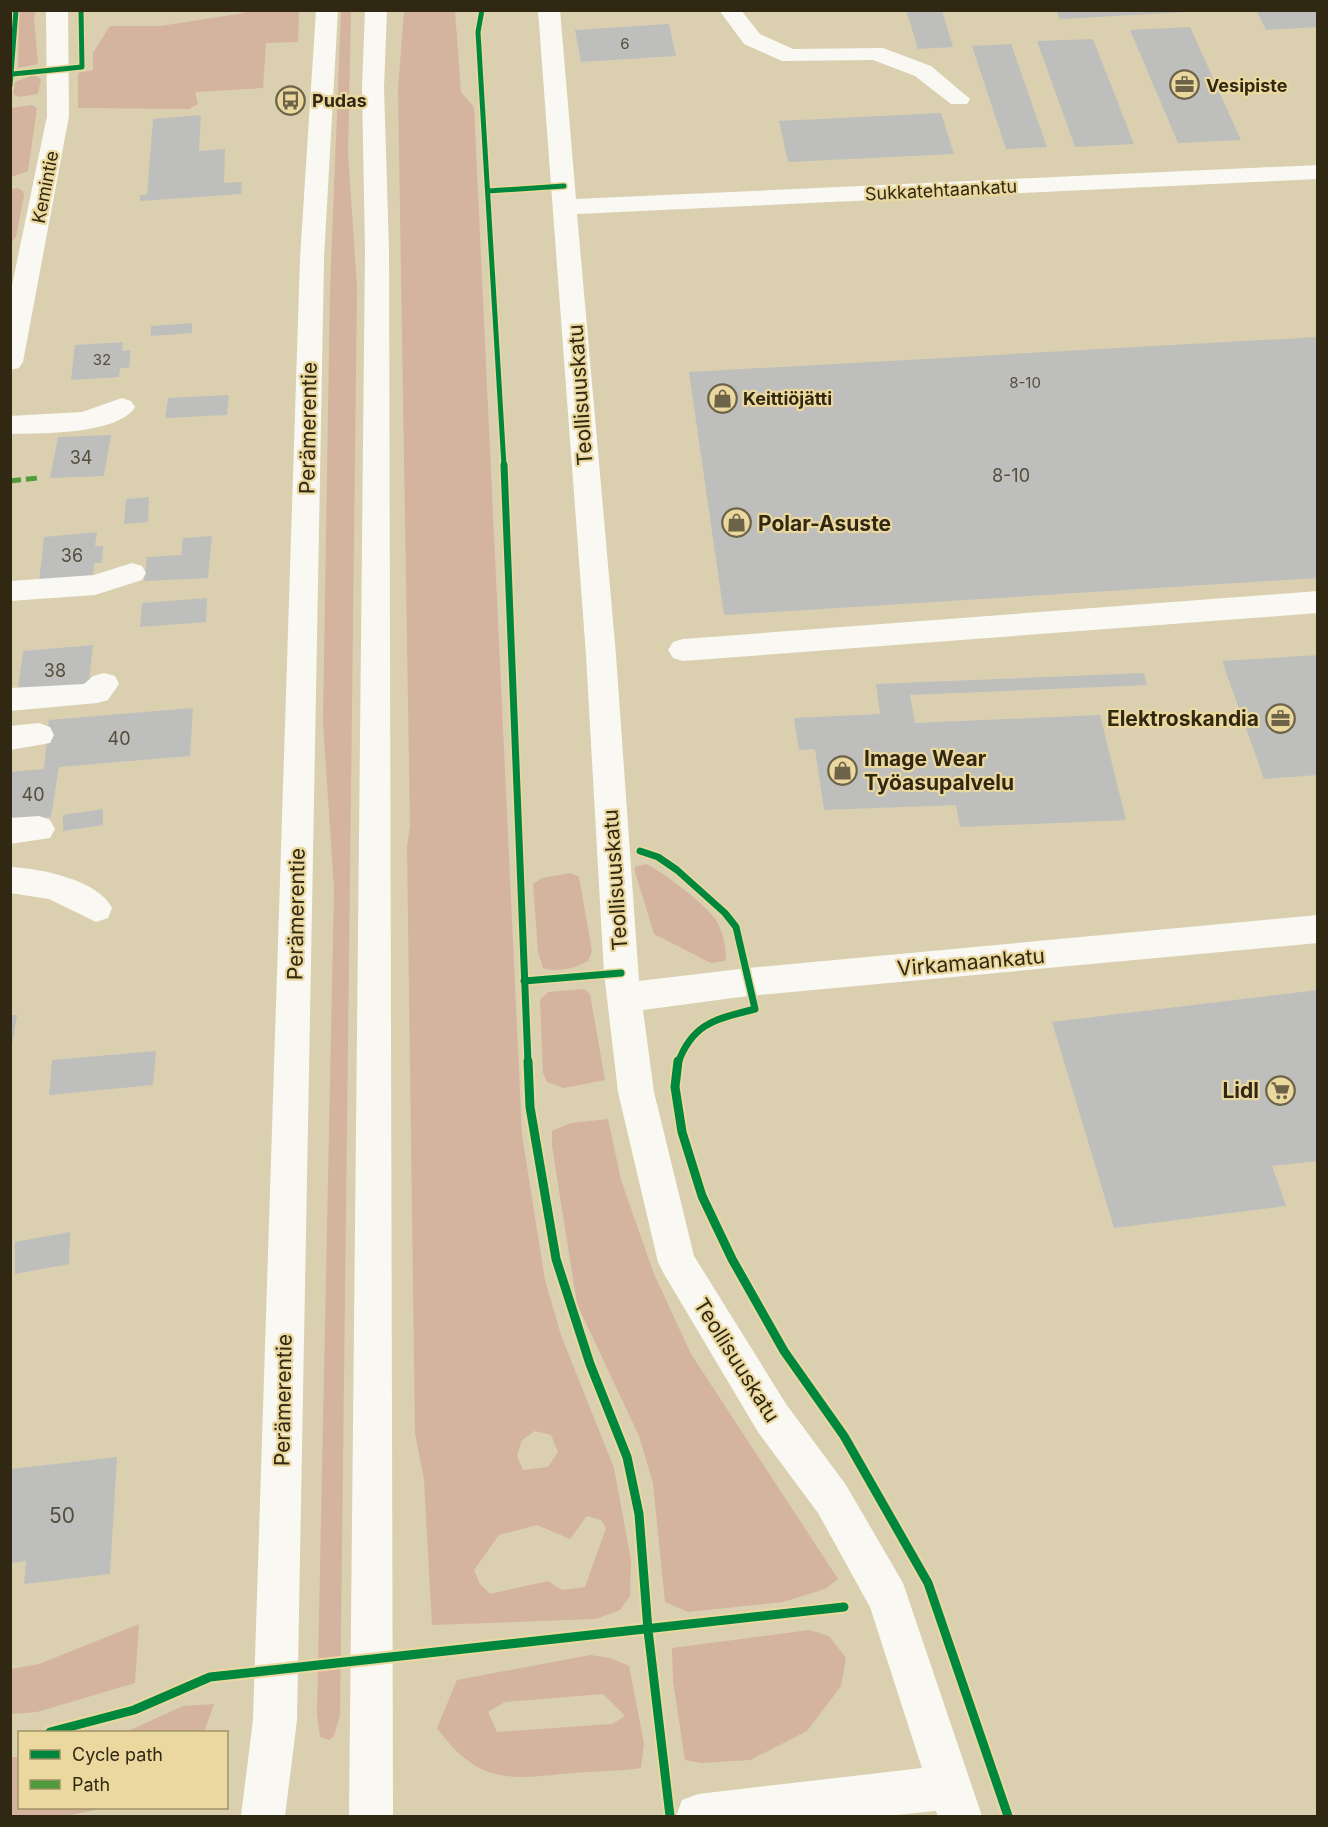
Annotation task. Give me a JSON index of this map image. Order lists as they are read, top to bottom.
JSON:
{
  "streets": {
    "main road": [
      "Kemintie",
      "Sukkatehtaankatu",
      "Teollisuuskatu",
      "Perämerentie",
      "Virkamaankatu"
    ]
  },
  "crossings": [
    ["Sukkatehtaankatu", "Teollisuuskatu"],
    ["Teollisuuskatu", "Virkamaankatu"]
  ],
  "places": {
    "office": ["Vesipiste", "Elektroskandia"],
    "bus stop": ["Pudas"],
    "shop": ["Keittiöjätti", "Polar-Asuste", "Image Wear Työasupalvelu"],
    "supermarket": ["Lidl"]
  },
  "house_numbers": [
    "6",
    "32",
    "8-10",
    "34",
    "8-10",
    "36",
    "38",
    "40",
    "40",
    "50"
  ],
  "legend": ["Cycle path", "Path"]
}
